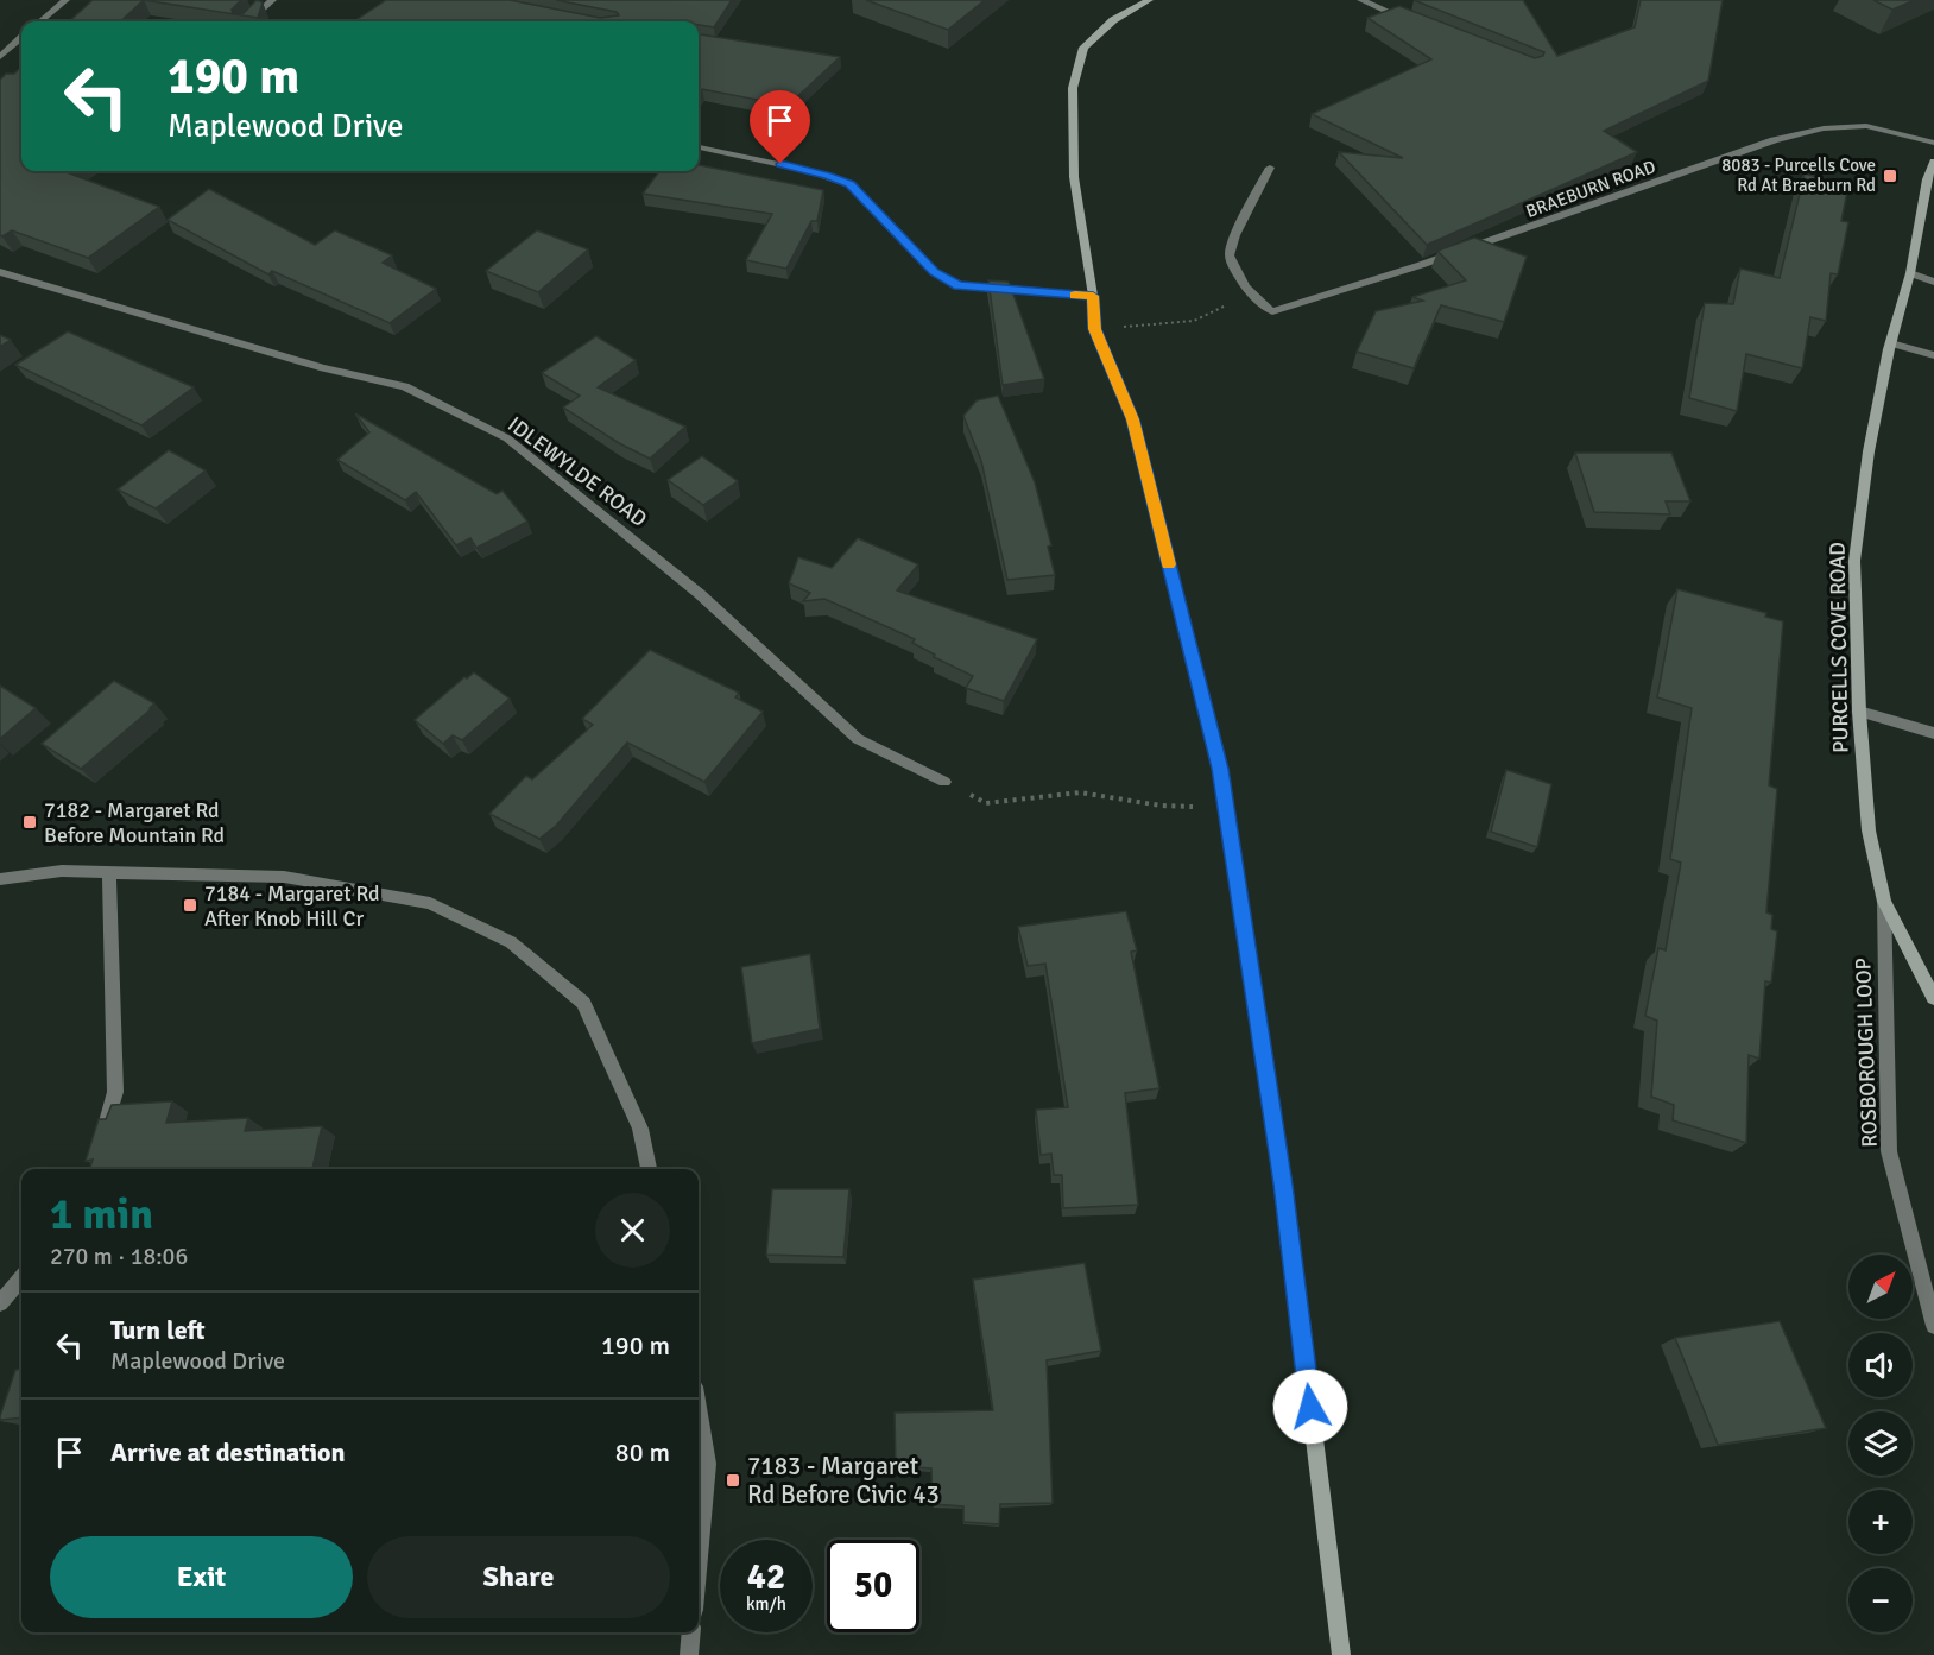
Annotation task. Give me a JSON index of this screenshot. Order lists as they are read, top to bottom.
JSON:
{
  "streets": {
    "main road": ["PURCELLS COVE ROAD"],
    "street": ["BRAEBURN ROAD", "IDLEWYLDE ROAD", "ROSBOROUGH LOOP"]
  },
  "crossings": [
    ["PURCELLS COVE ROAD", "ROSBOROUGH LOOP"]
  ],
  "places": {
    "transit": [
      "8083 - Purcells Cove Rd At Braeburn Rd",
      "7182 - Margaret Rd Before Mountain Rd",
      "7184 - Margaret Rd After Knob Hill Cr",
      "7183 - Margaret Rd Before Civic 43"
    ]
  },
  "north": "top right",
  "page": {
    "turn": ["190 m", "Maplewood Drive"],
    "heading": ["1 min", "270 m · 18:06"],
    "map_buttons": ["+", "−"],
    "list": [
      {
        "name": "Turn left",
        "note": "Maplewood Drive",
        "value": "190 m"
      },
      {
        "name": "Arrive at destination",
        "value": "80 m"
      }
    ],
    "buttons": ["Exit", "Share"],
    "speed": "42 km/h",
    "limit": "50"
  }
}
